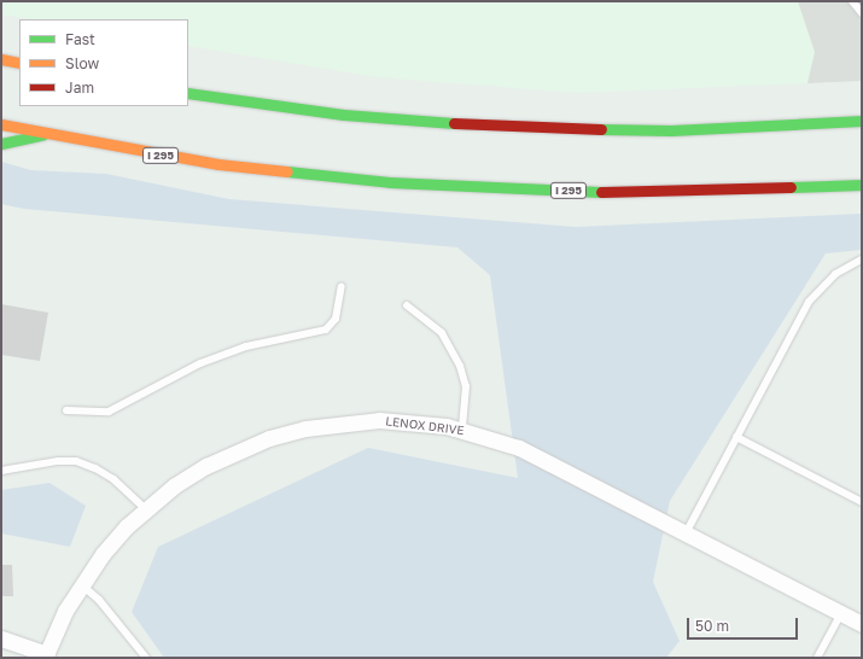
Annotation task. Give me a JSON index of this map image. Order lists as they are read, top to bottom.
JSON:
{
  "streets": {
    "highway": ["I 295"],
    "street": ["LENOX DRIVE"]
  },
  "legend": ["Fast", "Slow", "Jam"],
  "scale_bar": "50 m"
}
